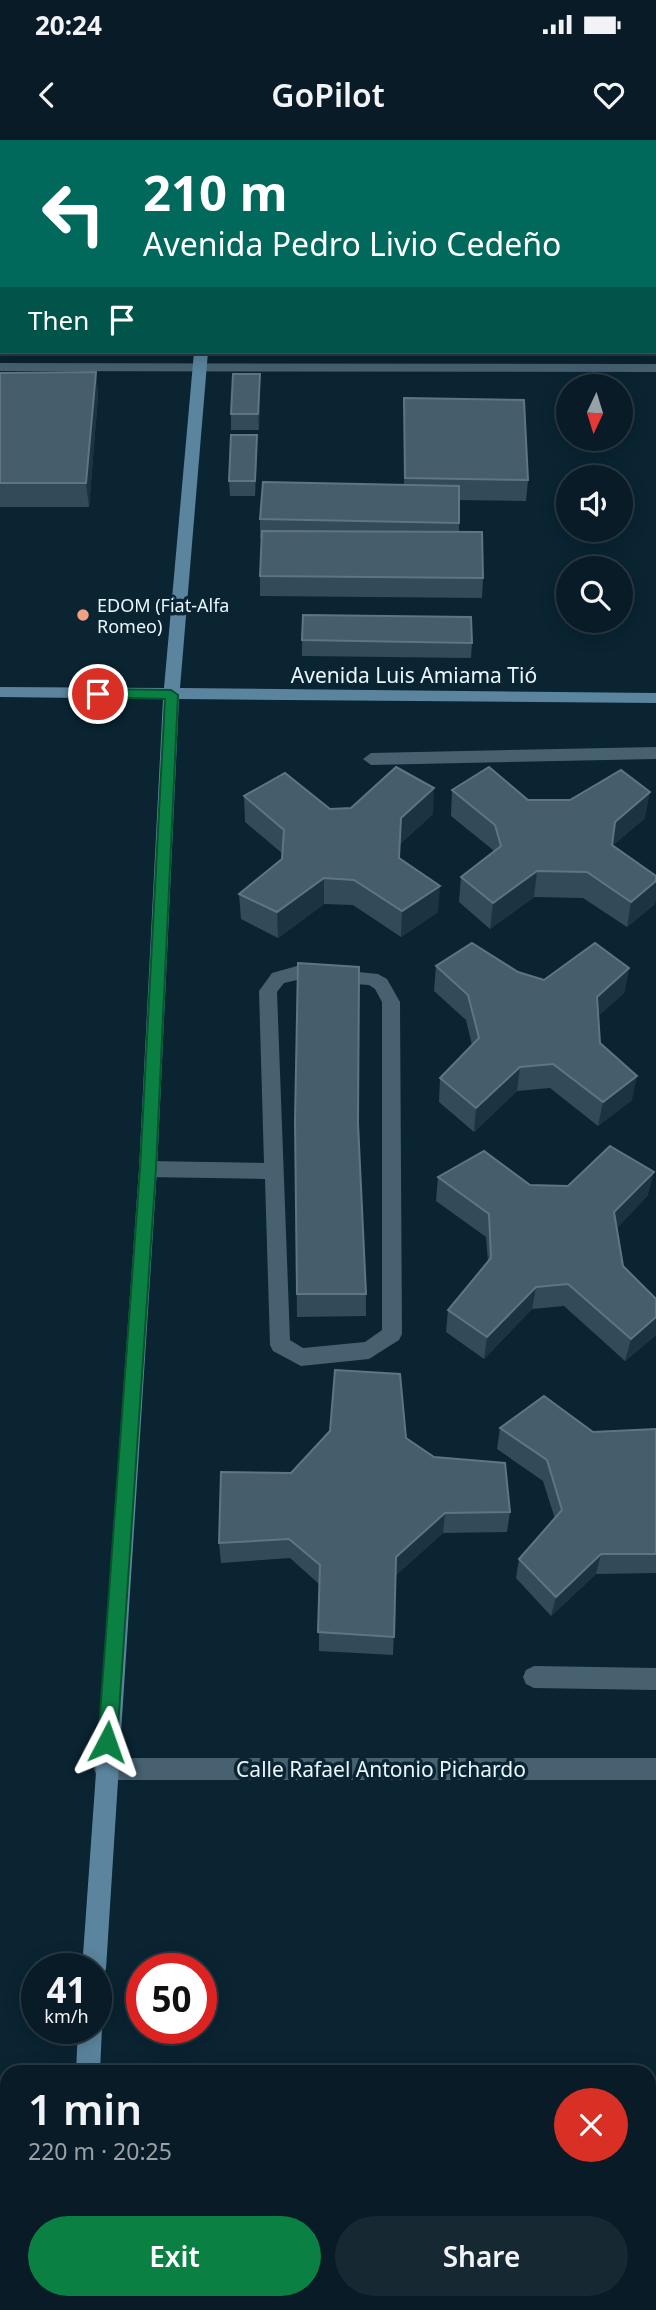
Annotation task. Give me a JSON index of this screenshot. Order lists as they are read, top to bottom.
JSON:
{
  "streets": {
    "main road": ["Avenida Luis Amiama Tió"],
    "street": ["Calle Rafael Antonio Pichardo"]
  },
  "places": ["EDOM (Fiat-Alfa Romeo)"],
  "north": "bottom",
  "page": {
    "status": "20:24",
    "header": "GoPilot",
    "turn": ["210 m", "Avenida Pedro Livio Cedeño"],
    "then": "Then",
    "speed": "41 km/h",
    "limit": "50",
    "heading": ["1 min", "220 m · 20:25"],
    "buttons": ["Exit", "Share"]
  }
}
